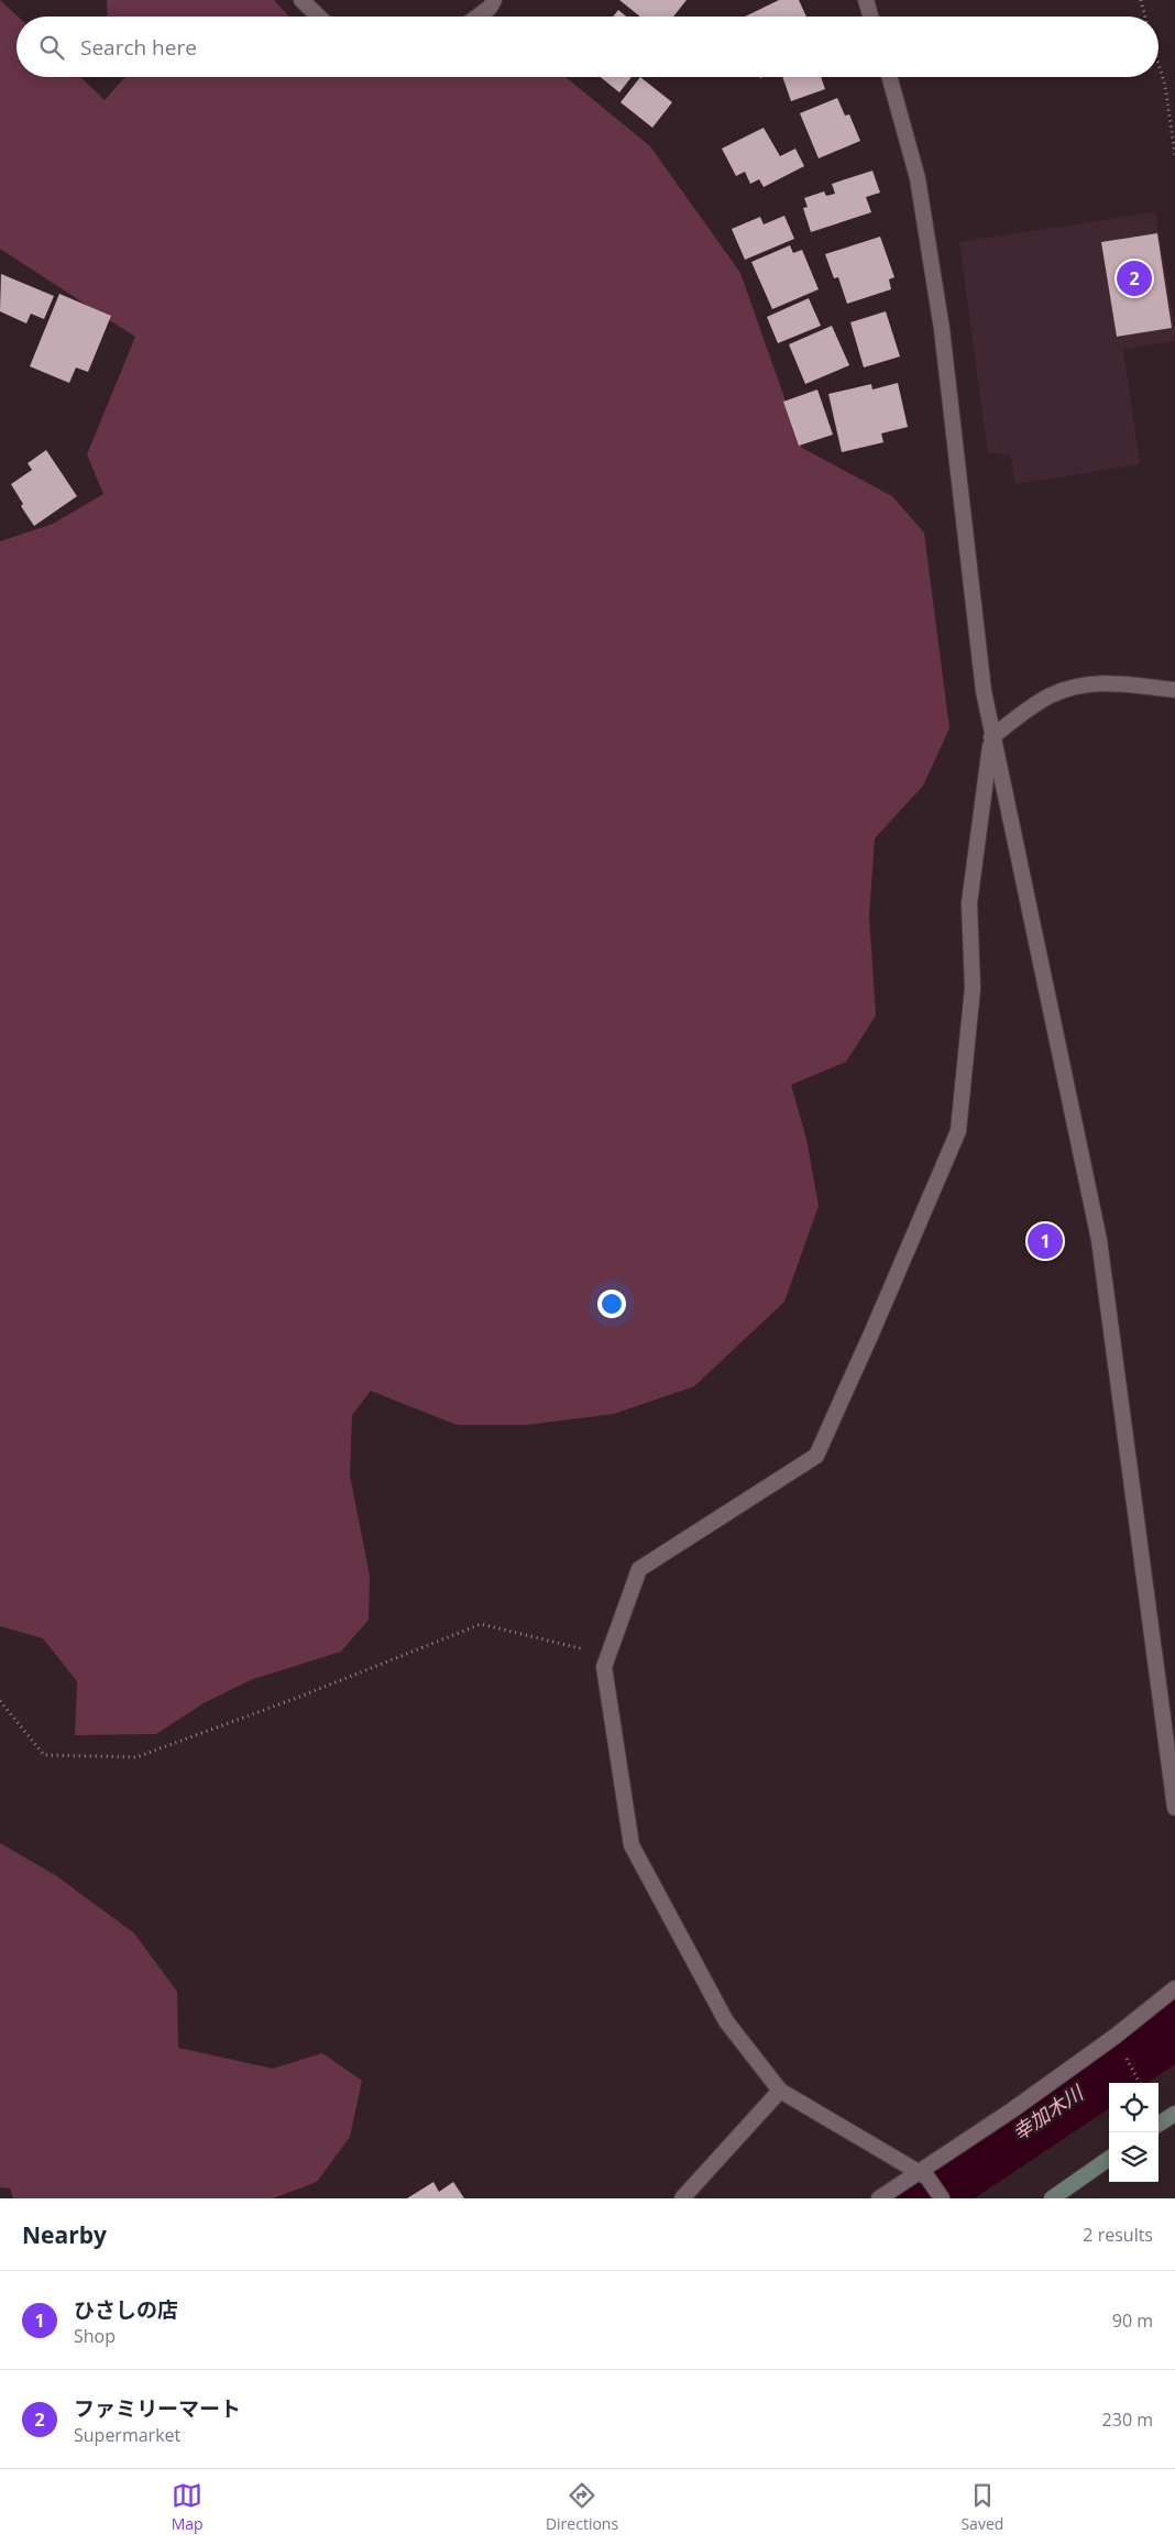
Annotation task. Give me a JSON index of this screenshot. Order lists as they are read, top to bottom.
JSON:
{
  "water": ["幸加木川"],
  "page": {
    "search": "Search here",
    "pins": ["2", "1"],
    "heading": ["Nearby", "2 results"],
    "list": [
      {
        "mark": "1",
        "name": "ひさしの店",
        "note": "Shop",
        "value": "90 m"
      },
      {
        "mark": "2",
        "name": "ファミリーマート",
        "note": "Supermarket",
        "value": "230 m"
      }
    ],
    "nav": ["Map", "Directions", "Saved"]
  }
}
